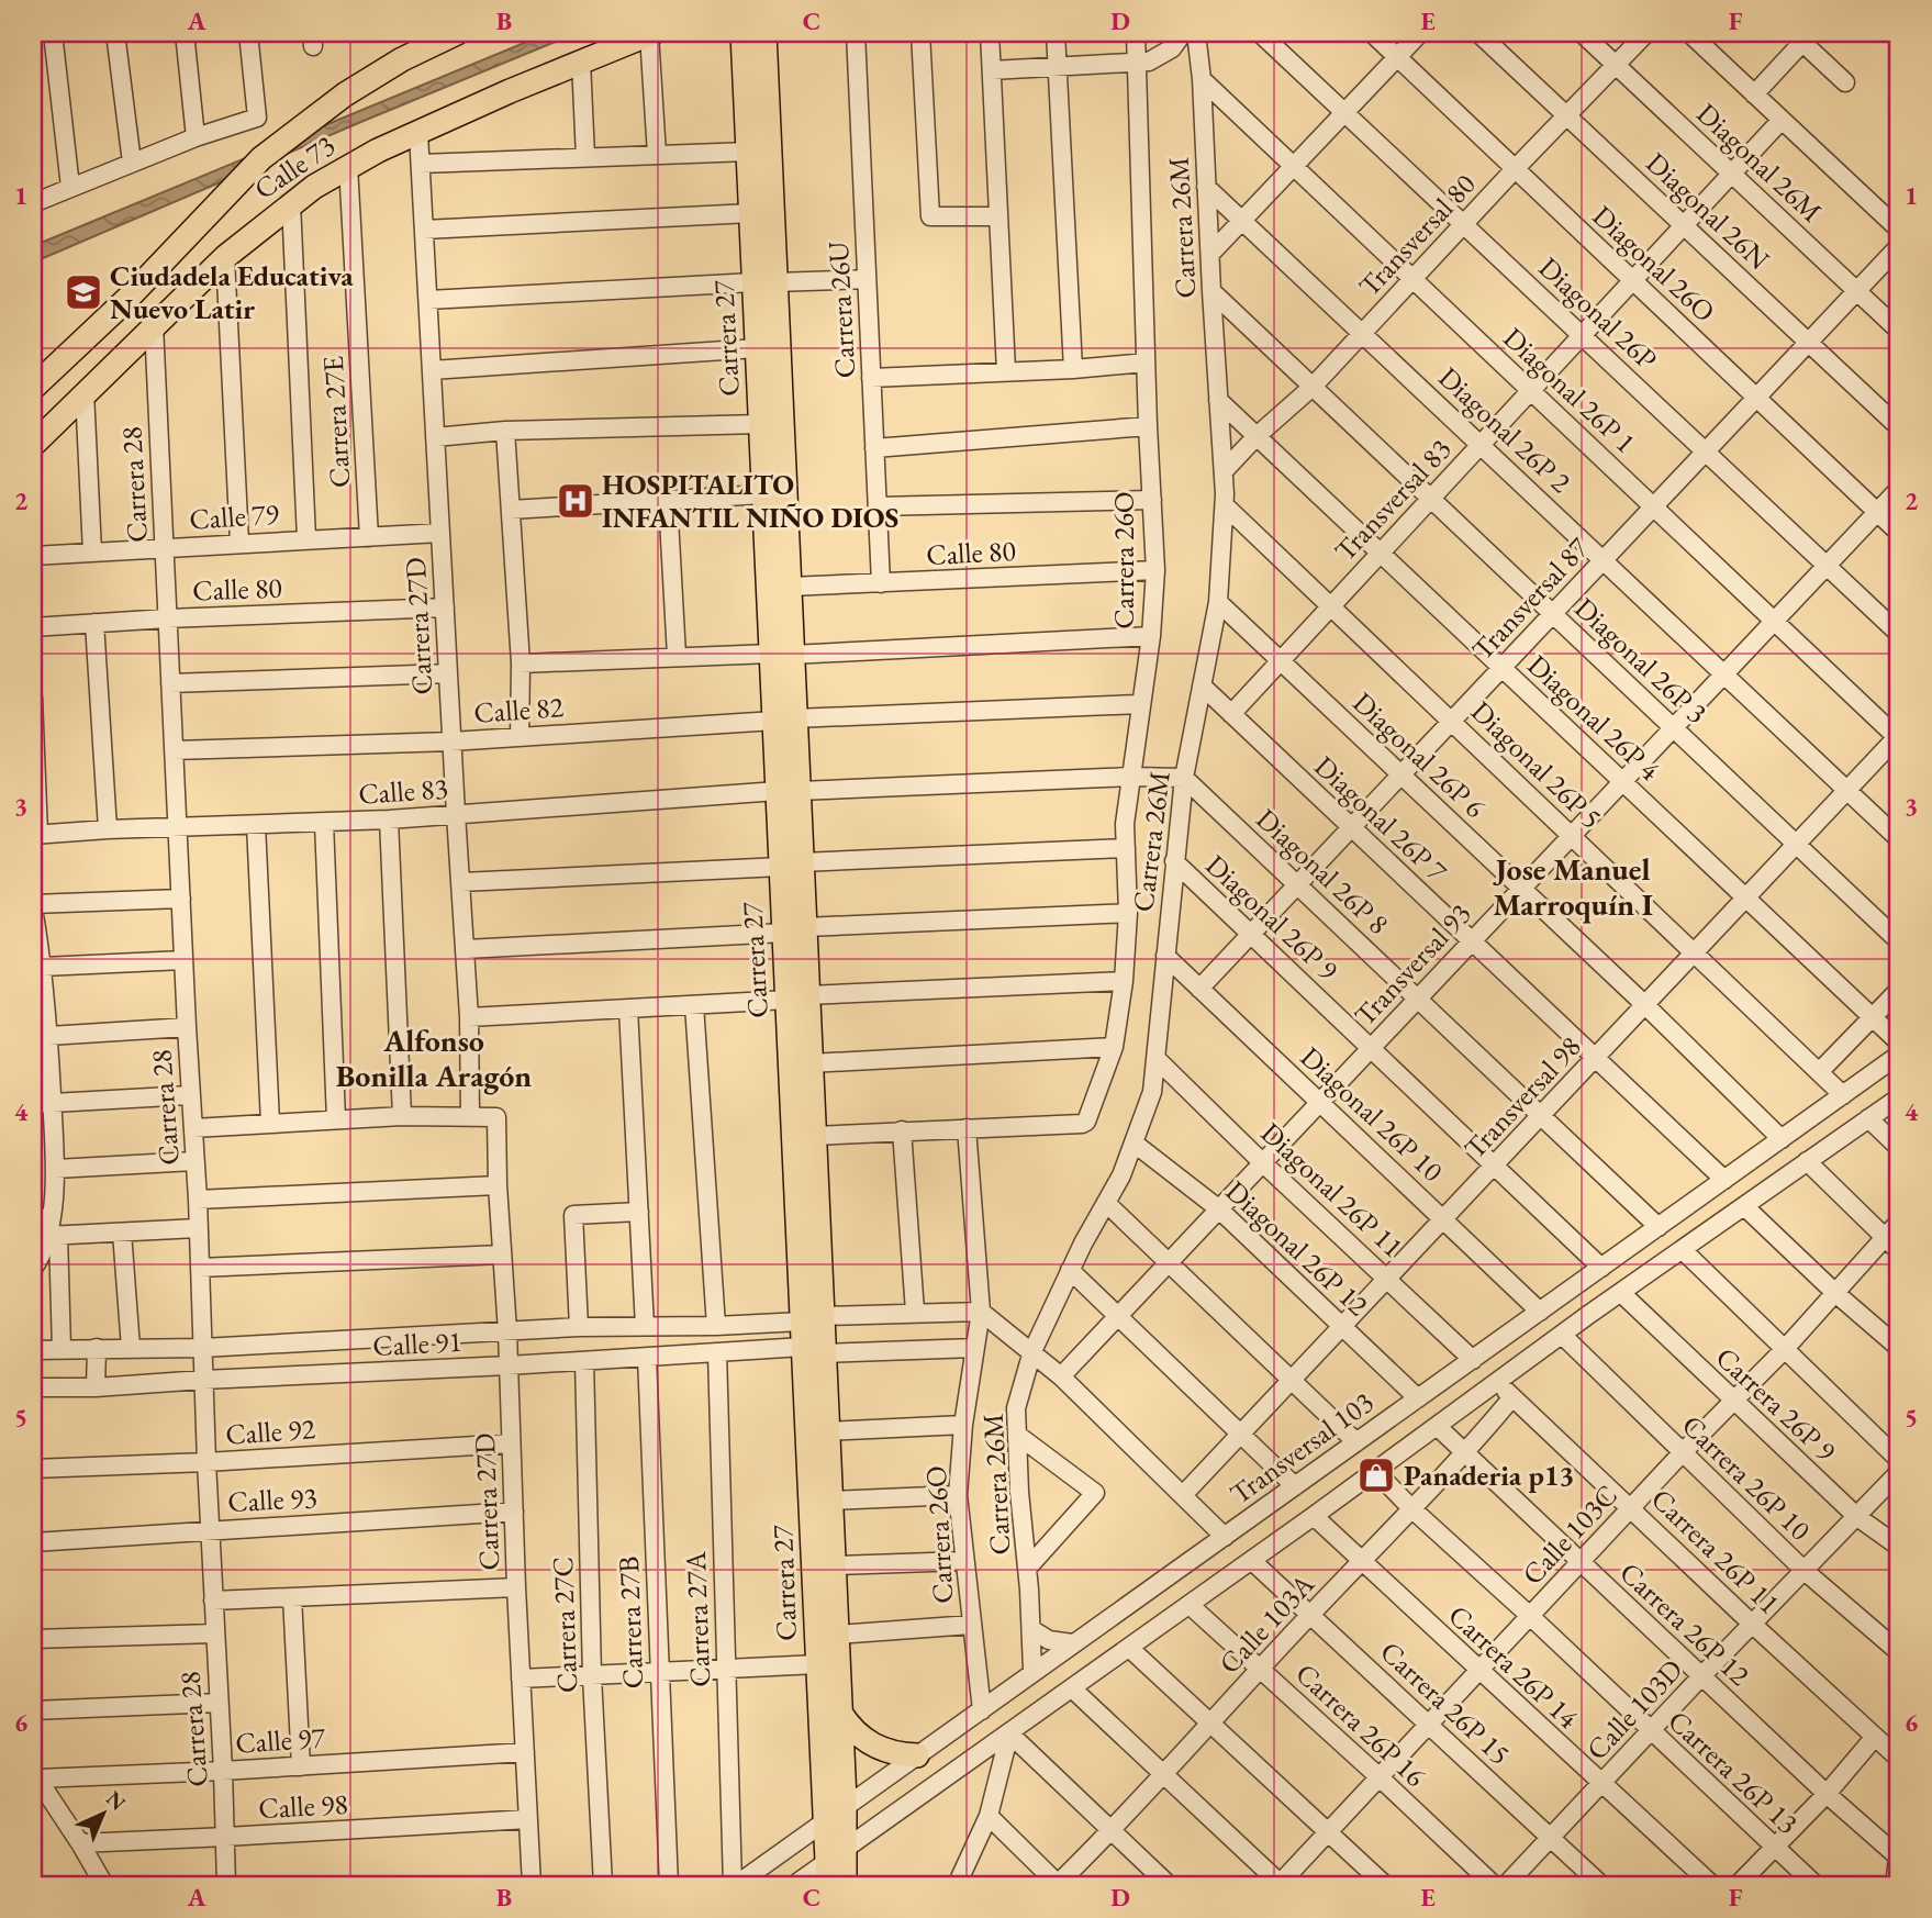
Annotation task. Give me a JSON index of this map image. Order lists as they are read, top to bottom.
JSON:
{
  "streets": {
    "main road": ["Calle 73", "Carrera 27"],
    "street": [
      "Diagonal 26M",
      "Diagonal 26N",
      "Carrera 26M",
      "Transversal 80",
      "Diagonal 26O",
      "Carrera 26U",
      "Diagonal 26P",
      "Diagonal 26P 1",
      "Carrera 27E",
      "Diagonal 26P 2",
      "Carrera 28",
      "Transversal 83",
      "Calle 79",
      "Calle 80",
      "Carrera 26O",
      "Transversal 87",
      "Carrera 27D",
      "Diagonal 26P 3",
      "Calle 82",
      "Diagonal 26P 4",
      "Diagonal 26P 6",
      "Diagonal 26P 5",
      "Calle 83",
      "Diagonal 26P 7",
      "Diagonal 26P 8",
      "Diagonal 26P 9",
      "Transversal 93",
      "Transversal 98",
      "Diagonal 26P 10",
      "Diagonal 26P 11",
      "Diagonal 26P 12",
      "Calle 91",
      "Carrera 26P 9",
      "Calle 92",
      "Transversal 103",
      "Carrera 26P 10",
      "Calle 93",
      "Calle 103C",
      "Carrera 26P 11",
      "Carrera 27A",
      "Carrera 27B",
      "Calle 103A",
      "Carrera 26P 12",
      "Carrera 27C",
      "Carrera 26P 14",
      "Carrera 26P 15",
      "Calle 103D",
      "Carrera 26P 16",
      "Calle 97",
      "Carrera 26P 13",
      "Calle 98"
    ]
  },
  "crossings": [
    ["Diagonal 26M", "Transversal 80"],
    ["Diagonal 26M", "Transversal 83"],
    ["Diagonal 26M", "Transversal 87"],
    ["Calle 73", "Carrera 27E"],
    ["Calle 73", "Carrera 28"],
    ["Calle 73", "Carrera 27D"],
    ["Diagonal 26N", "Transversal 80"],
    ["Diagonal 26N", "Transversal 83"],
    ["Diagonal 26N", "Transversal 87"],
    ["Carrera 26M", "Transversal 80"],
    ["Carrera 26M", "Diagonal 26P 1"],
    ["Carrera 26M", "Diagonal 26P 2"],
    ["Carrera 26M", "Diagonal 26P 3"],
    ["Carrera 26M", "Diagonal 26P 4"],
    ["Carrera 26M", "Diagonal 26P 6"],
    ["Carrera 26M", "Diagonal 26P 5"],
    ["Carrera 26M", "Calle 83"],
    ["Carrera 26M", "Diagonal 26P 7"],
    ["Carrera 26M", "Diagonal 26P 8"],
    ["Carrera 26M", "Diagonal 26P 9"],
    ["Carrera 26M", "Diagonal 26P 10"],
    ["Carrera 26M", "Diagonal 26P 11"],
    ["Carrera 26M", "Diagonal 26P 12"],
    ["Carrera 26M", "Transversal 103"],
    ["Transversal 80", "Diagonal 26O"],
    ["Transversal 80", "Diagonal 26P"],
    ["Transversal 80", "Diagonal 26P 1"],
    ["Transversal 80", "Diagonal 26P 2"],
    ["Transversal 80", "Diagonal 26P 3"],
    ["Transversal 80", "Diagonal 26P 4"],
    ["Diagonal 26O", "Transversal 83"],
    ["Diagonal 26O", "Transversal 87"],
    ["Diagonal 26O", "Transversal 93"],
    ["Carrera 26U", "Calle 80"],
    ["Diagonal 26P", "Transversal 83"],
    ["Diagonal 26P", "Transversal 87"],
    ["Diagonal 26P", "Transversal 93"],
    ["Carrera 27", "Calle 80"],
    ["Carrera 27", "Carrera 26O"],
    ["Carrera 27", "Calle 82"],
    ["Carrera 27", "Calle 83"],
    ["Carrera 27", "Calle 91"],
    ["Carrera 27", "Transversal 103"],
    ["Diagonal 26P 1", "Transversal 83"],
    ["Diagonal 26P 1", "Transversal 87"],
    ["Diagonal 26P 1", "Transversal 93"],
    ["Diagonal 26P 1", "Transversal 98"],
    ["Carrera 27E", "Calle 79"],
    ["Diagonal 26P 2", "Transversal 83"],
    ["Diagonal 26P 2", "Transversal 87"],
    ["Diagonal 26P 2", "Transversal 93"],
    ["Diagonal 26P 2", "Transversal 98"],
    ["Carrera 28", "Calle 79"],
    ["Carrera 28", "Calle 80"],
    ["Carrera 28", "Calle 82"],
    ["Carrera 28", "Calle 83"],
    ["Carrera 28", "Calle 91"],
    ["Carrera 28", "Calle 92"],
    ["Carrera 28", "Calle 93"],
    ["Carrera 28", "Calle 97"],
    ["Carrera 28", "Calle 98"],
    ["Transversal 83", "Diagonal 26P 3"],
    ["Transversal 83", "Diagonal 26P 4"],
    ["Transversal 83", "Diagonal 26P 6"],
    ["Transversal 83", "Diagonal 26P 5"],
    ["Transversal 83", "Diagonal 26P 7"],
    ["Calle 79", "Carrera 27D"],
    ["Calle 80", "Carrera 26O"],
    ["Calle 80", "Carrera 27D"],
    ["Carrera 26O", "Calle 82"],
    ["Carrera 26O", "Calle 83"],
    ["Carrera 26O", "Calle 91"],
    ["Carrera 26O", "Transversal 103"],
    ["Transversal 87", "Diagonal 26P 3"],
    ["Transversal 87", "Diagonal 26P 4"],
    ["Transversal 87", "Diagonal 26P 6"],
    ["Transversal 87", "Diagonal 26P 5"],
    ["Transversal 87", "Diagonal 26P 7"],
    ["Transversal 87", "Diagonal 26P 8"],
    ["Transversal 87", "Diagonal 26P 9"],
    ["Transversal 87", "Diagonal 26P 10"],
    ["Carrera 27D", "Calle 82"],
    ["Carrera 27D", "Calle 83"],
    ["Carrera 27D", "Calle 91"],
    ["Carrera 27D", "Calle 92"],
    ["Carrera 27D", "Calle 93"],
    ["Carrera 27D", "Calle 97"],
    ["Carrera 27D", "Calle 98"],
    ["Diagonal 26P 3", "Transversal 93"],
    ["Diagonal 26P 3", "Transversal 98"],
    ["Diagonal 26P 4", "Transversal 93"],
    ["Diagonal 26P 4", "Transversal 98"],
    ["Diagonal 26P 6", "Transversal 93"],
    ["Diagonal 26P 6", "Transversal 98"],
    ["Diagonal 26P 6", "Transversal 103"],
    ["Diagonal 26P 5", "Transversal 93"],
    ["Diagonal 26P 5", "Transversal 98"],
    ["Diagonal 26P 5", "Transversal 103"],
    ["Calle 83", "Diagonal 26P 8"],
    ["Diagonal 26P 7", "Transversal 93"],
    ["Diagonal 26P 7", "Transversal 98"],
    ["Diagonal 26P 7", "Transversal 103"],
    ["Diagonal 26P 8", "Transversal 93"],
    ["Diagonal 26P 8", "Transversal 98"],
    ["Diagonal 26P 8", "Transversal 103"],
    ["Diagonal 26P 9", "Transversal 93"],
    ["Diagonal 26P 9", "Transversal 98"],
    ["Diagonal 26P 9", "Transversal 103"],
    ["Transversal 93", "Diagonal 26P 10"],
    ["Transversal 93", "Diagonal 26P 11"],
    ["Transversal 93", "Diagonal 26P 12"],
    ["Transversal 98", "Diagonal 26P 10"],
    ["Transversal 98", "Diagonal 26P 11"],
    ["Transversal 98", "Diagonal 26P 12"],
    ["Diagonal 26P 10", "Transversal 103"],
    ["Diagonal 26P 11", "Transversal 103"],
    ["Diagonal 26P 12", "Transversal 103"],
    ["Calle 91", "Carrera 27A"],
    ["Calle 91", "Carrera 27B"],
    ["Calle 91", "Carrera 27C"],
    ["Carrera 26P 9", "Calle 103C"],
    ["Carrera 26P 9", "Calle 103D"],
    ["Transversal 103", "Carrera 27A"],
    ["Carrera 26P 10", "Calle 103C"],
    ["Carrera 26P 10", "Calle 103D"],
    ["Calle 103C", "Carrera 26P 11"],
    ["Calle 103C", "Carrera 26P 12"],
    ["Calle 103C", "Carrera 26P 14"],
    ["Calle 103C", "Carrera 26P 15"],
    ["Calle 103C", "Carrera 26P 16"],
    ["Calle 103C", "Carrera 26P 13"],
    ["Carrera 26P 11", "Calle 103A"],
    ["Carrera 26P 11", "Calle 103D"],
    ["Calle 103A", "Carrera 26P 12"],
    ["Calle 103A", "Carrera 26P 14"],
    ["Calle 103A", "Carrera 26P 15"],
    ["Calle 103A", "Carrera 26P 16"],
    ["Calle 103A", "Carrera 26P 13"],
    ["Carrera 26P 12", "Calle 103D"],
    ["Carrera 26P 14", "Calle 103D"],
    ["Carrera 26P 15", "Calle 103D"],
    ["Calle 103D", "Carrera 26P 13"]
  ],
  "districts": ["Jose Manuel Marroquín I", "Alfonso Bonilla Aragón"],
  "places": {
    "school or university": ["Ciudadela Educativa Nuevo Latir"],
    "hospital": ["HOSPITALITO INFANTIL NIÑO DIOS"],
    "shop": ["Panaderia p13"]
  },
  "north": "top right",
  "grid": {
    "columns": [
      "A",
      "B",
      "C",
      "D",
      "E",
      "F"
    ],
    "rows": [
      "1",
      "2",
      "3",
      "4",
      "5",
      "6"
    ]
  }
}
